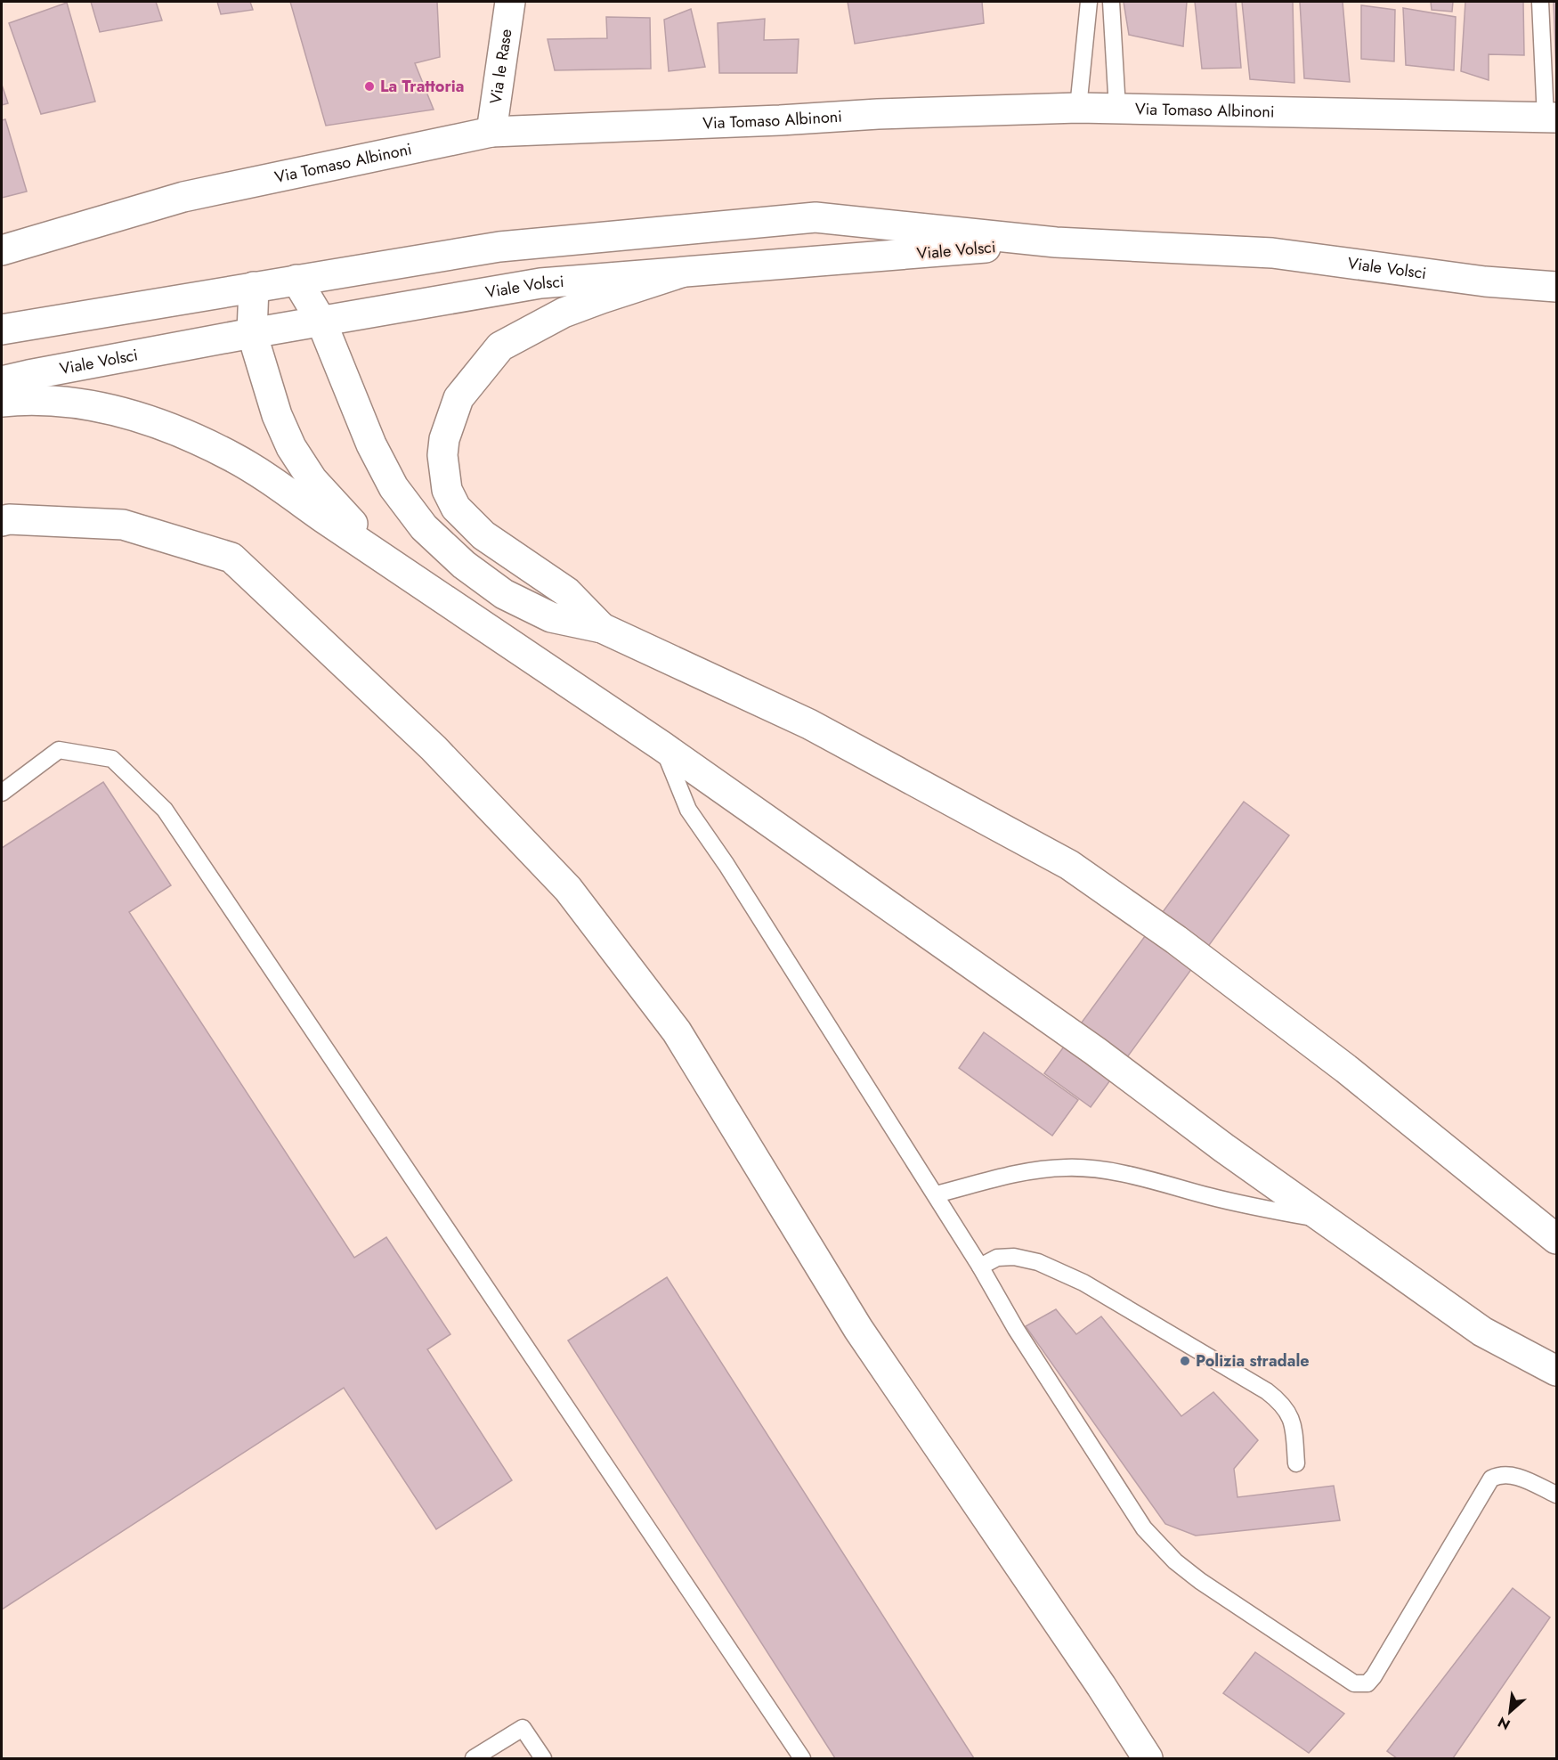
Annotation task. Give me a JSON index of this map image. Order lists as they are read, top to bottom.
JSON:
{
  "streets": {
    "main road": ["Via le Rase", "Via Tomaso Albinoni", "Viale Volsci"]
  },
  "crossings": [
    ["Via le Rase", "Via Tomaso Albinoni"]
  ],
  "places": ["La Trattoria", "Polizia stradale"],
  "north": "bottom left"
}
